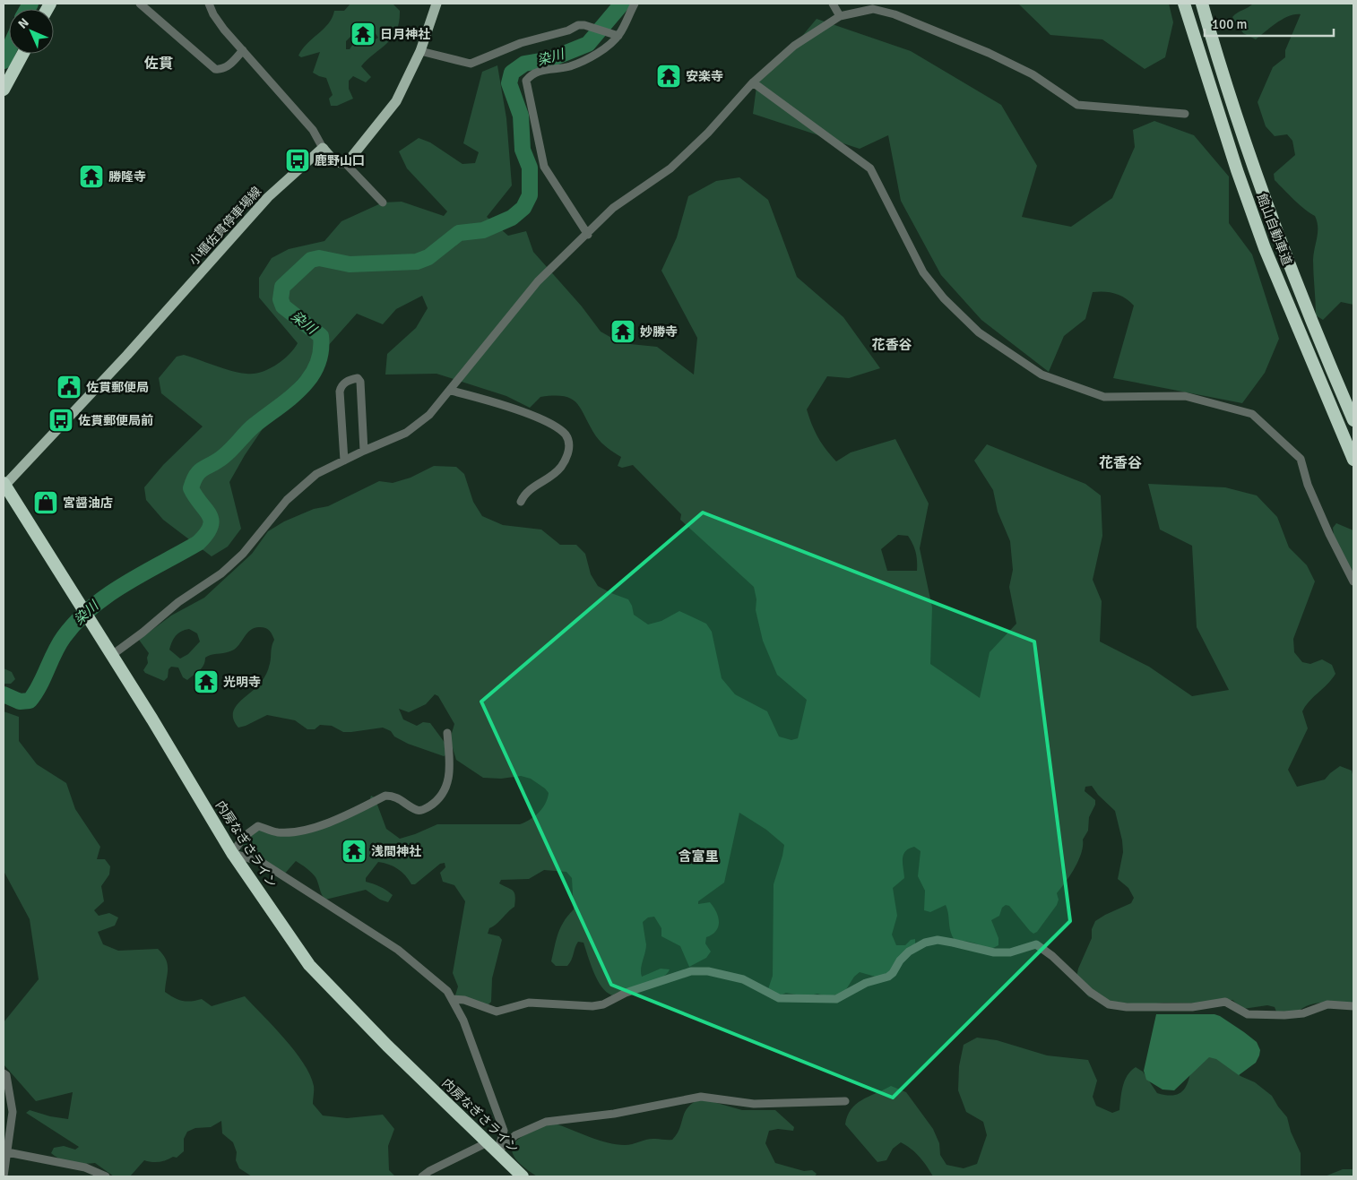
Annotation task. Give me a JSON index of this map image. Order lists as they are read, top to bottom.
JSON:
{
  "streets": {
    "highway": ["館山自動車道", "内房なぎさライン"],
    "main road": ["小櫃佐貫停車場線"]
  },
  "crossings": [
    ["小櫃佐貫停車場線", "内房なぎさライン"]
  ],
  "districts": [
    "佐貫",
    "花香谷",
    "花香谷",
    "含富里"
  ],
  "water": ["染川"],
  "places": {
    "temple": [
      "日月神社",
      "安楽寺",
      "勝隆寺",
      "妙勝寺",
      "光明寺",
      "浅間神社"
    ],
    "bus stop": ["鹿野山口", "佐貫郵便局前"],
    "public building": ["佐貫郵便局"],
    "shop": ["宮醤油店"]
  },
  "scale_bar": "100 m",
  "north": "top left"
}
